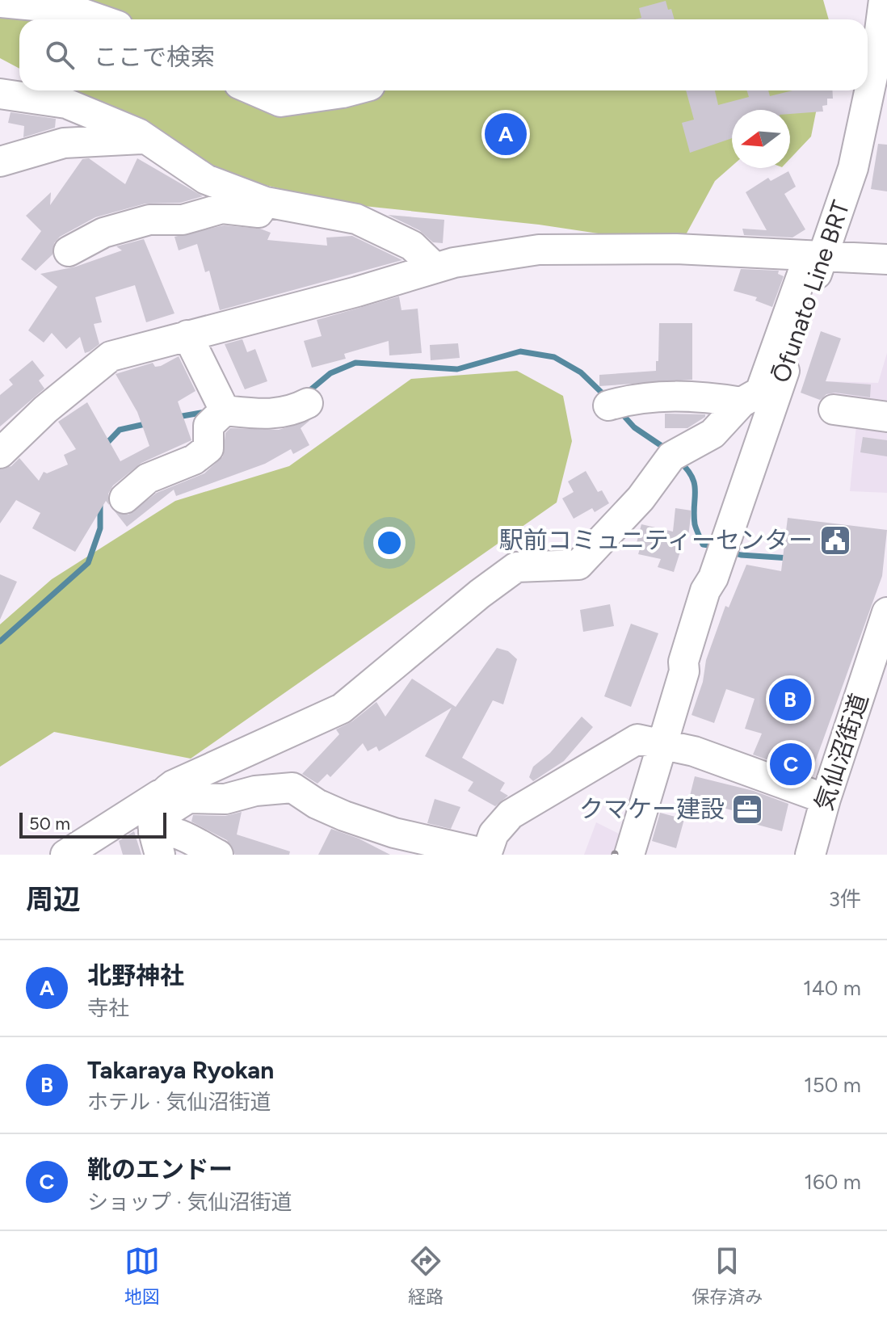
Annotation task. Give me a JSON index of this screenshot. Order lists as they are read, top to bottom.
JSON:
{
  "streets": {
    "street": ["Ōfunato Line BRT", "気仙沼街道"]
  },
  "places": {
    "public building": ["駅前コミュニティーセンター"],
    "office": ["クマケー建設"]
  },
  "scale_bar": "50 m",
  "north": "left",
  "page": {
    "search": "ここで検索",
    "pins": ["A", "B", "C"],
    "scale": "50 m",
    "heading": ["周辺", "3件"],
    "list": [
      {
        "mark": "A",
        "name": "北野神社",
        "note": "寺社",
        "value": "140 m"
      },
      {
        "mark": "B",
        "name": "Takaraya Ryokan",
        "note": "ホテル · 気仙沼街道",
        "value": "150 m"
      },
      {
        "mark": "C",
        "name": "靴のエンドー",
        "note": "ショップ · 気仙沼街道",
        "value": "160 m"
      }
    ],
    "nav": ["地図", "経路", "保存済み"]
  }
}
